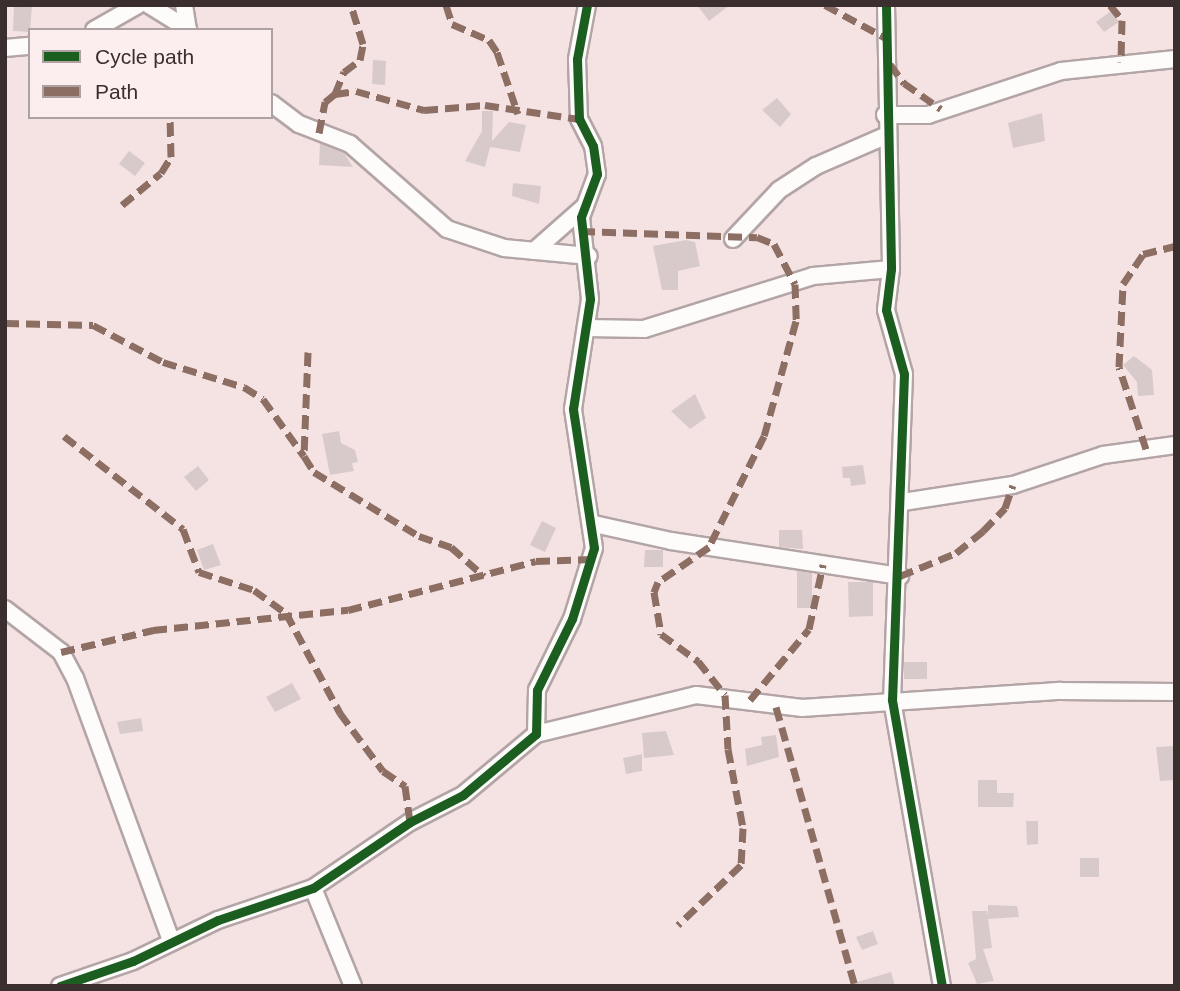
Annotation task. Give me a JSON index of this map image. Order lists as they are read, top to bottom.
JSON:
{
  "legend": ["Cycle path", "Path"]
}
